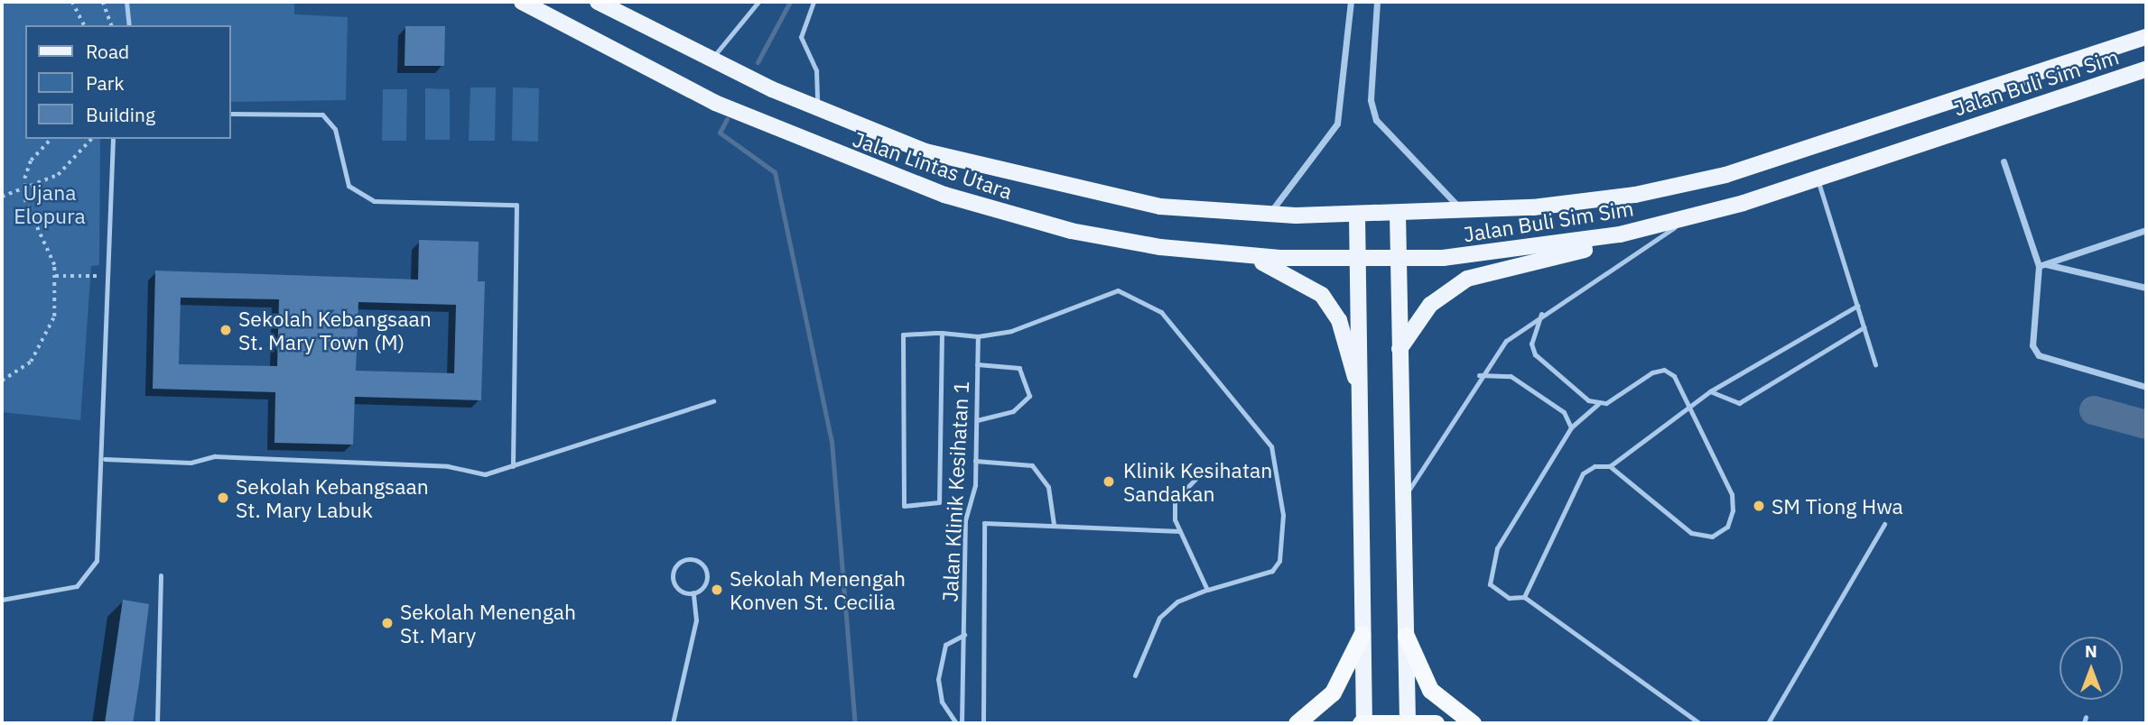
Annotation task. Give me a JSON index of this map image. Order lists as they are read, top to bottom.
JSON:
{
  "streets": {
    "main road": ["Jalan Buli Sim Sim", "Jalan Lintas Utara"],
    "lane": ["Jalan Klinik Kesihatan 1"]
  },
  "crossings": [
    ["Jalan Buli Sim Sim", "Jalan Lintas Utara"]
  ],
  "parks": ["Ujana Elopura"],
  "places": [
    "Sekolah Kebangsaan St. Mary Town (M)",
    "Klinik Kesihatan Sandakan",
    "Sekolah Kebangsaan St. Mary Labuk",
    "SM Tiong Hwa",
    "Sekolah Menengah Konven St. Cecilia",
    "Sekolah Menengah St. Mary"
  ],
  "legend": ["Road", "Park", "Building"],
  "north": "top"
}
